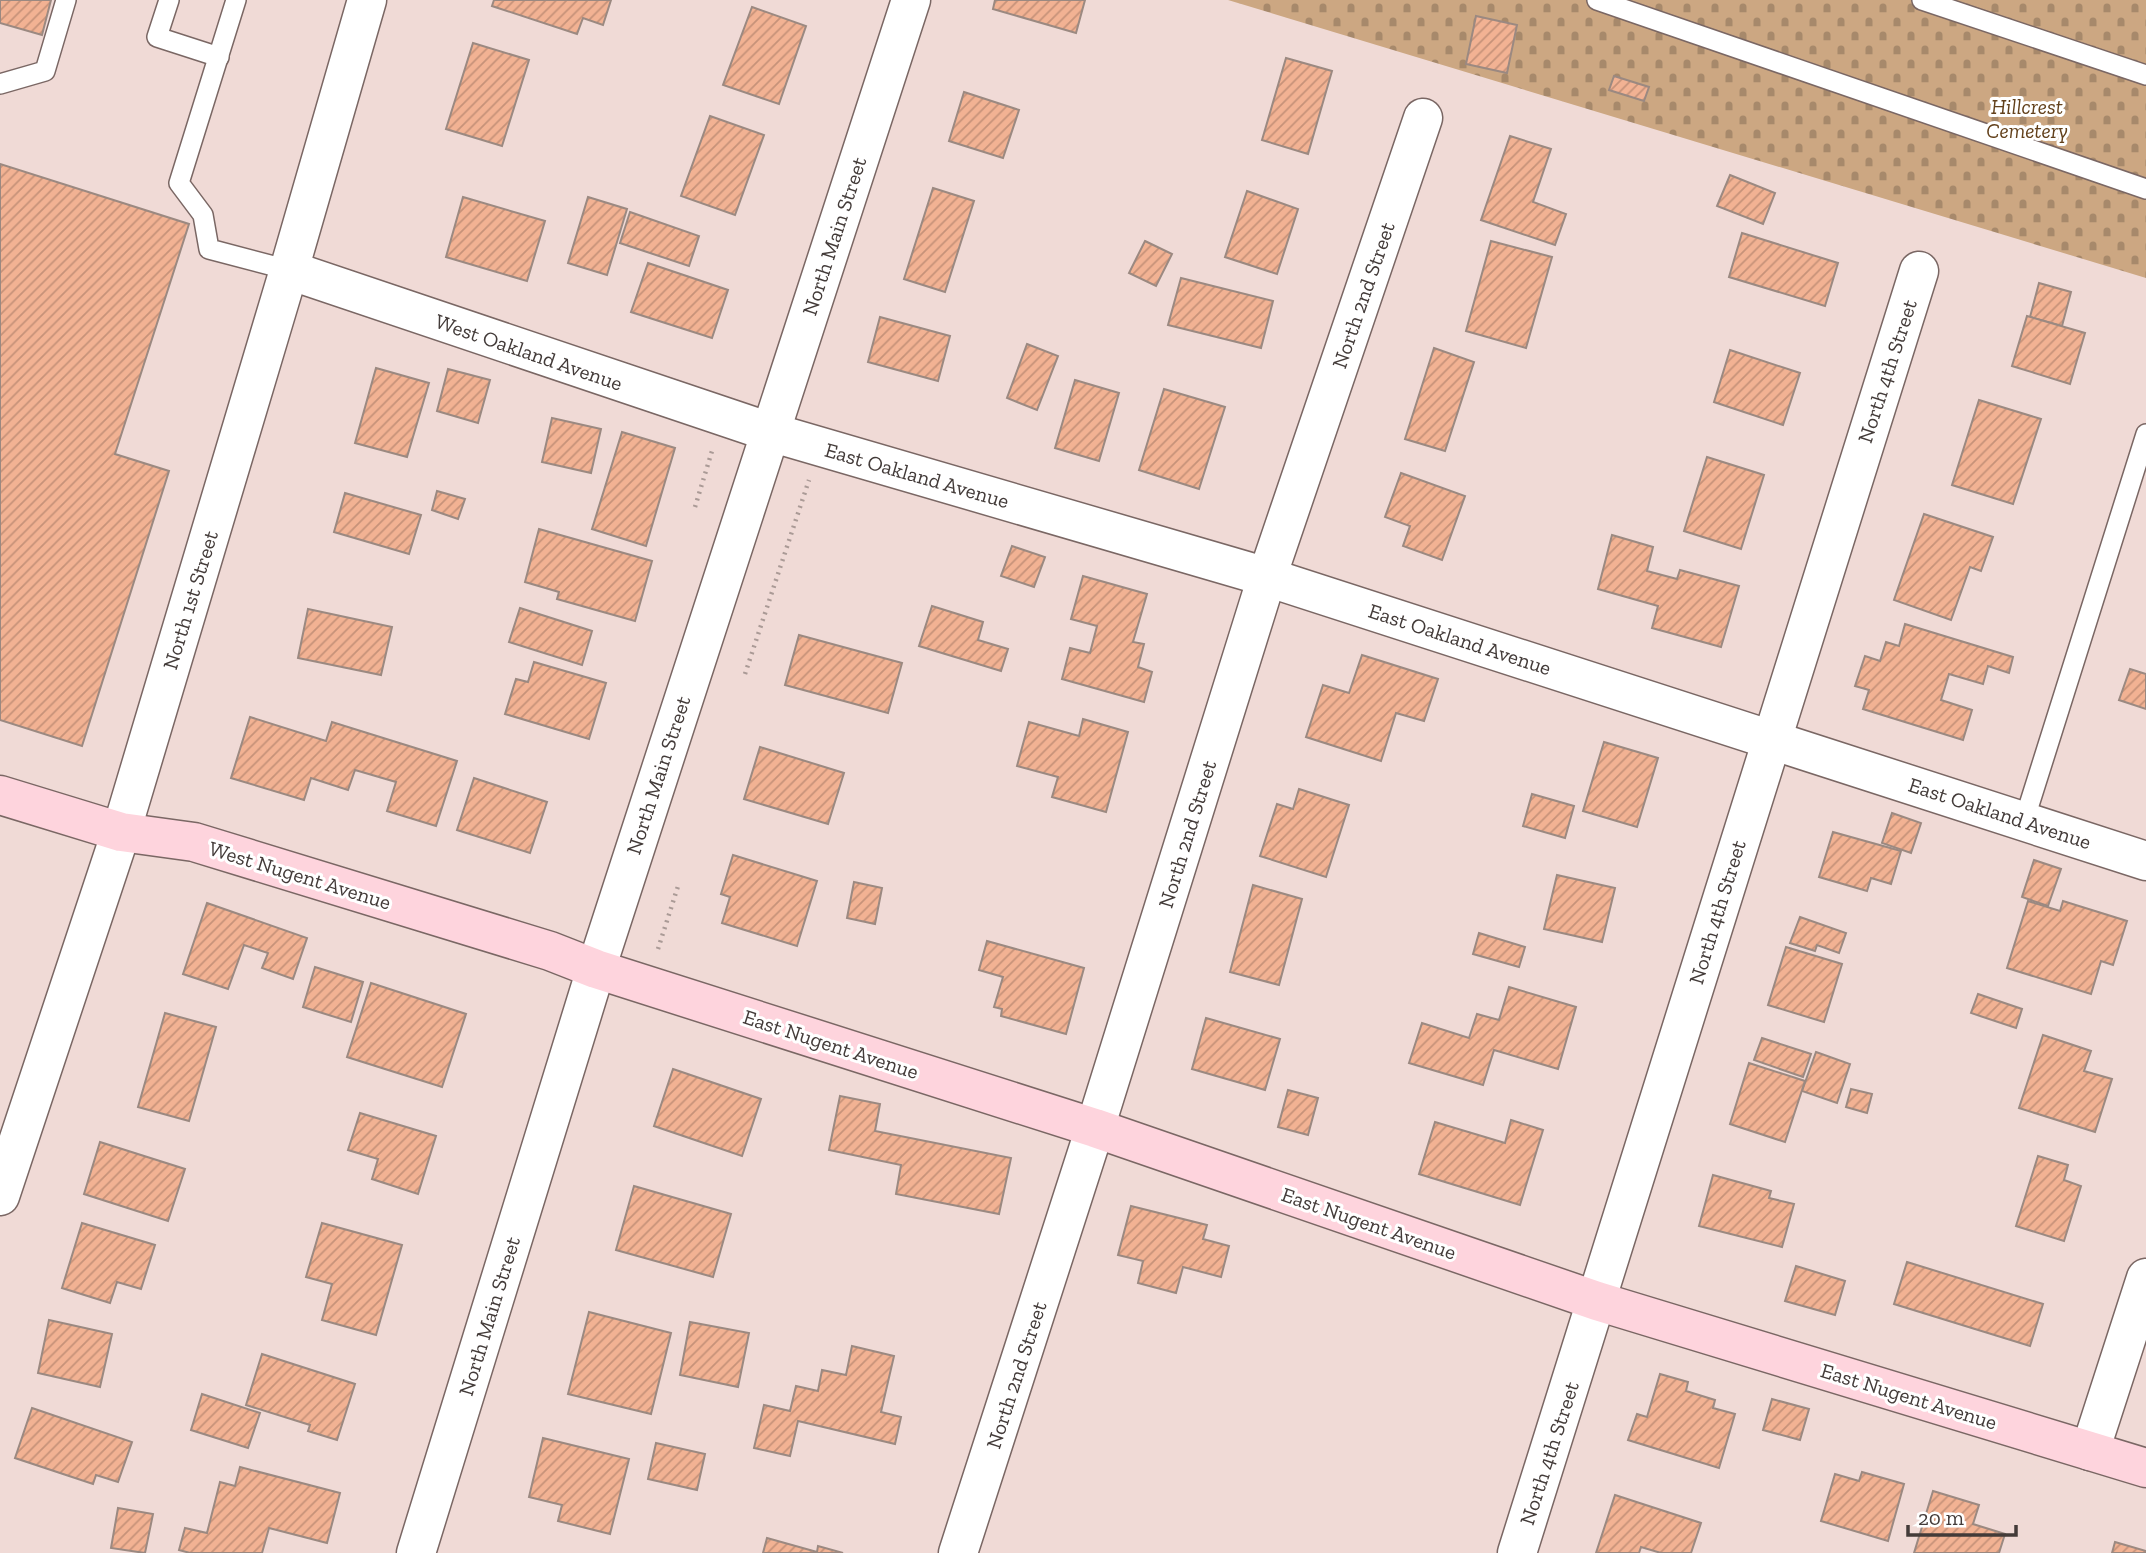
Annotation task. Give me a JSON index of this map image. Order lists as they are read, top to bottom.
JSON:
{
  "streets": {
    "street": [
      "North Main Street",
      "North 2nd Street",
      "West Oakland Avenue",
      "North 4th Street",
      "East Oakland Avenue",
      "North 1st Street",
      "West Nugent Avenue",
      "East Nugent Avenue"
    ]
  },
  "crossings": [
    ["North Main Street", "West Oakland Avenue"],
    ["North Main Street", "East Oakland Avenue"],
    ["North Main Street", "West Nugent Avenue"],
    ["North Main Street", "East Nugent Avenue"],
    ["North 2nd Street", "East Oakland Avenue"],
    ["North 2nd Street", "East Nugent Avenue"],
    ["West Oakland Avenue", "East Oakland Avenue"],
    ["West Oakland Avenue", "North 1st Street"],
    ["North 4th Street", "East Oakland Avenue"],
    ["North 4th Street", "East Nugent Avenue"],
    ["North 1st Street", "West Nugent Avenue"],
    ["West Nugent Avenue", "East Nugent Avenue"]
  ],
  "parks": ["Hillcrest Cemetery"],
  "scale_bar": "20 m"
}
